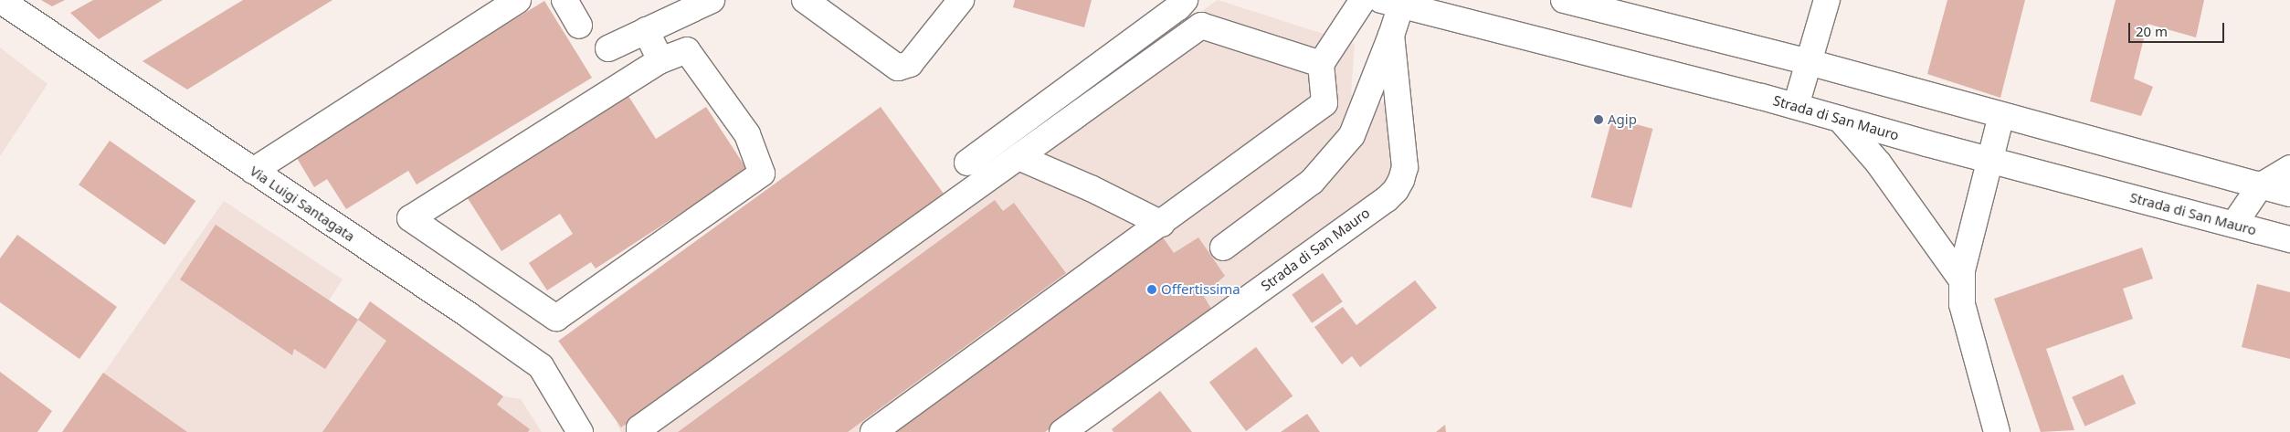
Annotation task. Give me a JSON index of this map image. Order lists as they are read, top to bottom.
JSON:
{
  "streets": {
    "main road": ["Strada di San Mauro", "Via Luigi Santagata"]
  },
  "places": ["Agip", "Offertissima"],
  "scale_bar": "20 m"
}
